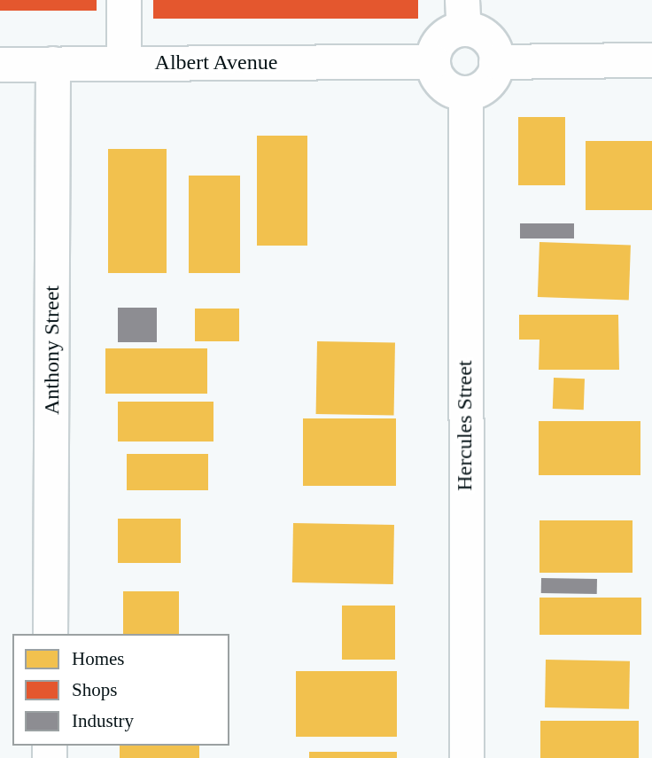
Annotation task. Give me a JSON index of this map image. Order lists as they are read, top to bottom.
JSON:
{
  "streets": {
    "street": ["Albert Avenue", "Anthony Street", "Hercules Street"]
  },
  "crossings": [
    ["Albert Avenue", "Anthony Street"],
    ["Albert Avenue", "Hercules Street"]
  ],
  "legend": ["Homes", "Shops", "Industry"]
}
